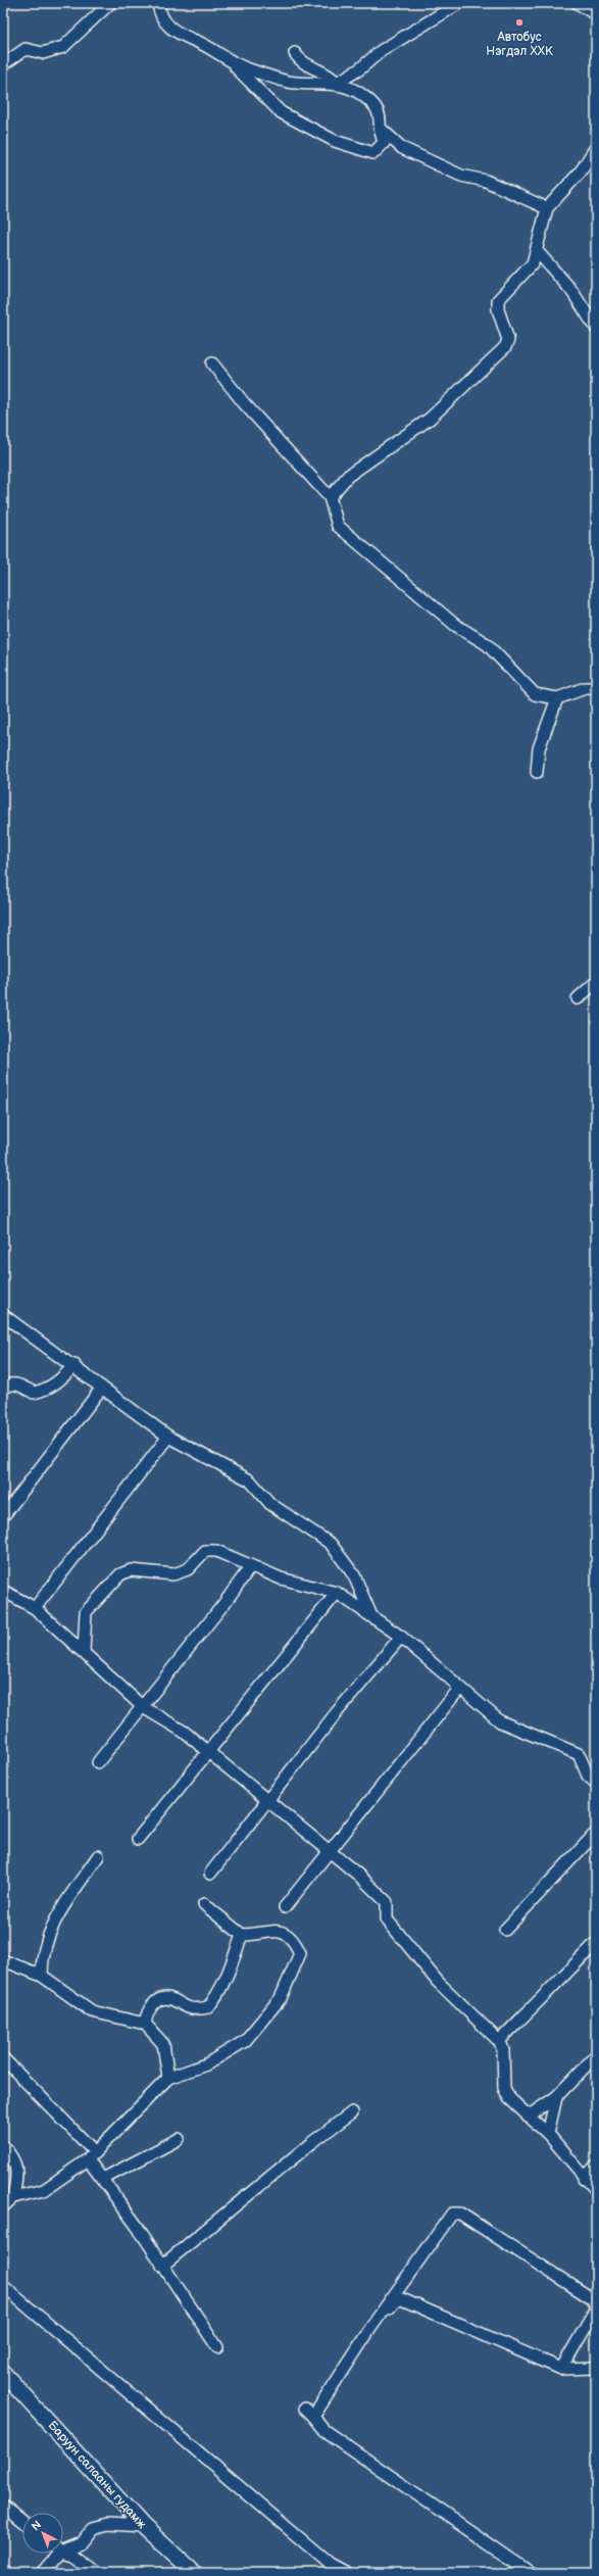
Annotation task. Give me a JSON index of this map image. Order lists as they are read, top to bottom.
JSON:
{
  "streets": {
    "main road": ["Баруун салааны гудамж"]
  },
  "places": ["Автобус Нэгдэл ХХК"],
  "north": "top left"
}
